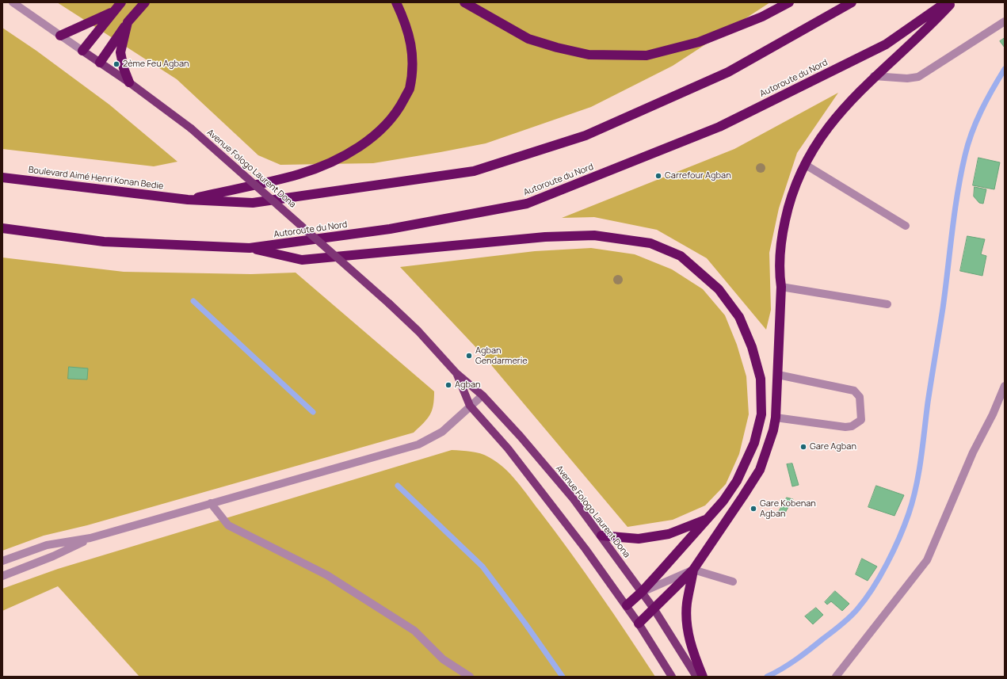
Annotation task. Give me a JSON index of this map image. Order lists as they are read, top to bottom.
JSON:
{
  "streets": {
    "highway": ["Autoroute du Nord", "Boulevard Aimé Henri Konan Bedie"],
    "main road": ["Avenue Fologo Laurent Dona"]
  },
  "places": [
    "2ème Feu Agban",
    "Carrefour Agban",
    "Agban Gendarmerie",
    "Agban",
    "Gare Agban",
    "Gare Kobenan Agban"
  ]
}
